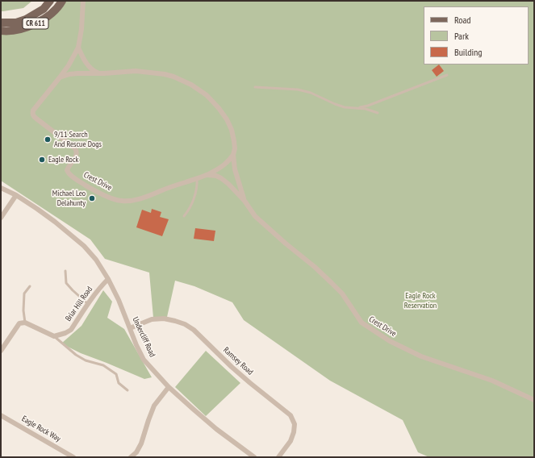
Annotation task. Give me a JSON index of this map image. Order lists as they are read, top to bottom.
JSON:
{
  "streets": {
    "main road": ["CR 611"],
    "street": [
      "Crest Drive",
      "Briar Hill Road",
      "Undercliff Road",
      "Ramsey Road",
      "Eagle Rock Way"
    ]
  },
  "crossings": [
    ["Briar Hill Road", "Undercliff Road"],
    ["Undercliff Road", "Ramsey Road"]
  ],
  "parks": ["Eagle Rock Reservation"],
  "places": ["9/11 Search And Rescue Dogs", "Eagle Rock", "Michael Leo Delahunty"],
  "legend": ["Road", "Park", "Building"]
}
